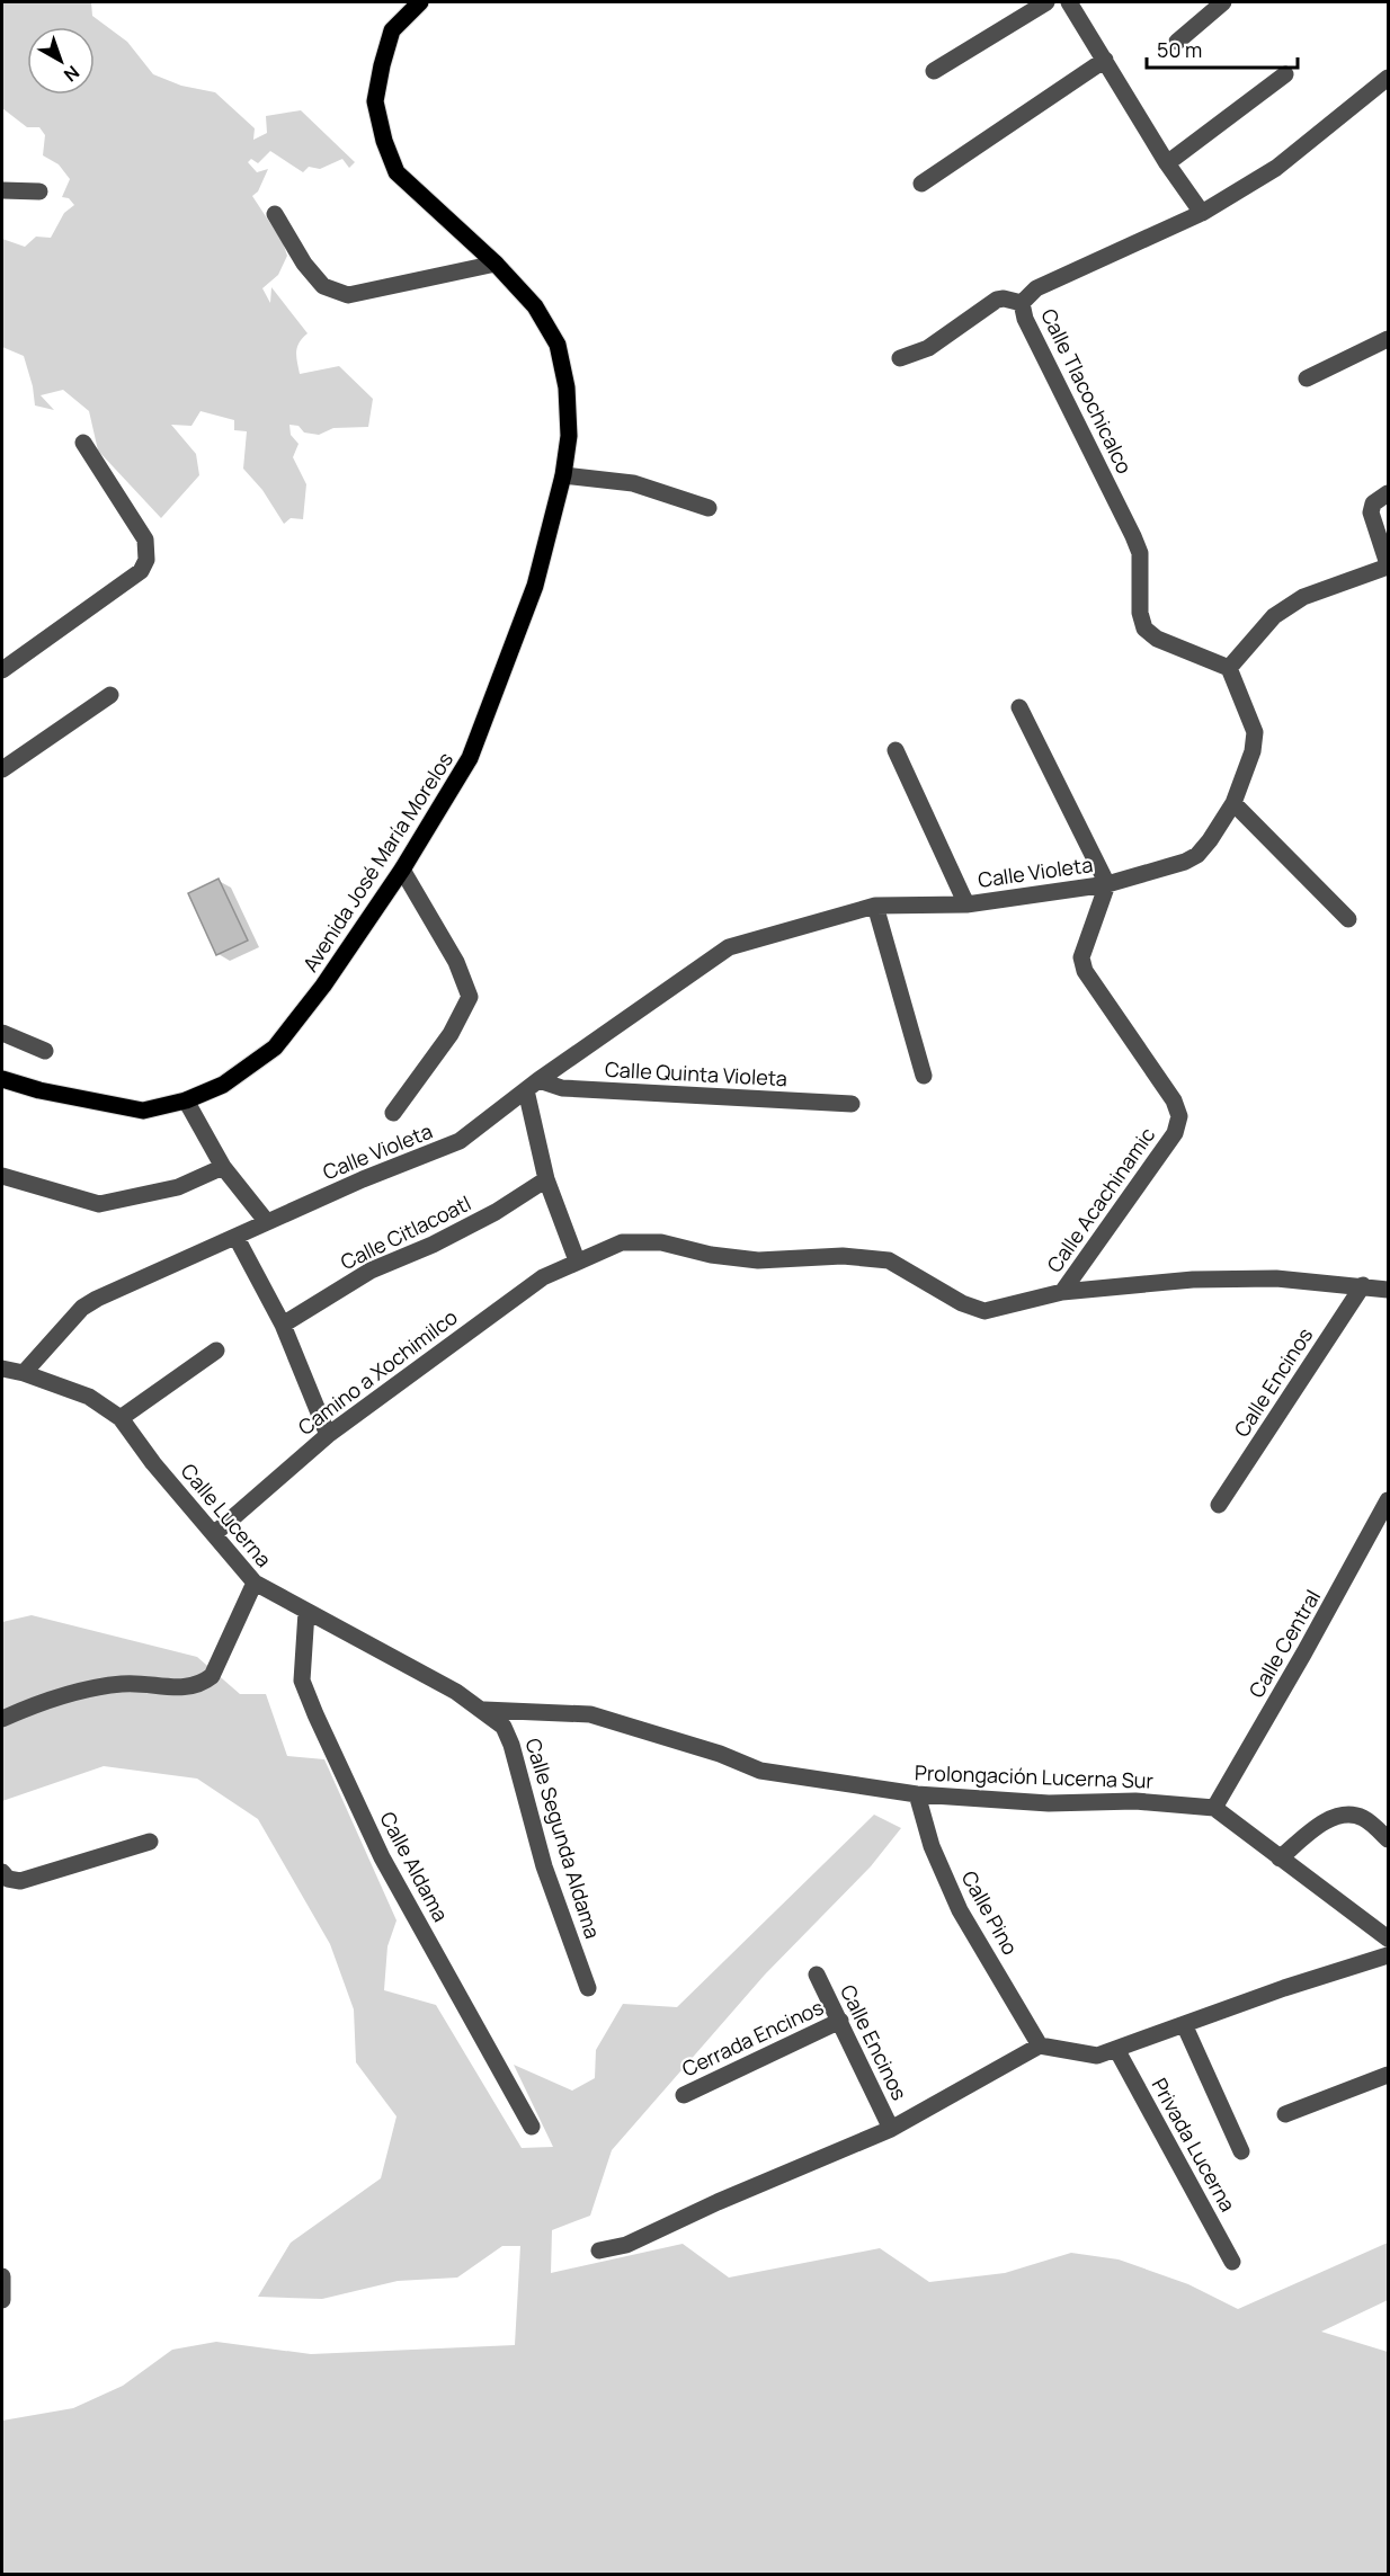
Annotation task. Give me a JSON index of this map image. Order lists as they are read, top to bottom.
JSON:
{
  "streets": {
    "main road": ["Avenida José María Morelos"],
    "street": [
      "Calle Tlacochicalco",
      "Calle Violeta",
      "Calle Quinta Violeta",
      "Calle Acachinamic",
      "Calle Citlacoatl",
      "Camino a Xochimilco",
      "Calle Encinos",
      "Calle Lucerna",
      "Calle Central",
      "Prolongación Lucerna Sur",
      "Calle Segunda Aldama",
      "Calle Aldama",
      "Calle Pino",
      "Cerrada Encinos",
      "Privada Lucerna"
    ]
  },
  "crossings": [
    ["Calle Tlacochicalco", "Calle Violeta"],
    ["Calle Violeta", "Calle Quinta Violeta"],
    ["Calle Violeta", "Calle Acachinamic"],
    ["Calle Violeta", "Calle Lucerna"],
    ["Calle Acachinamic", "Camino a Xochimilco"],
    ["Camino a Xochimilco", "Calle Encinos"],
    ["Camino a Xochimilco", "Calle Lucerna"],
    ["Calle Encinos", "Cerrada Encinos"],
    ["Calle Lucerna", "Prolongación Lucerna Sur"],
    ["Calle Lucerna", "Calle Segunda Aldama"],
    ["Calle Lucerna", "Calle Aldama"],
    ["Calle Central", "Prolongación Lucerna Sur"],
    ["Prolongación Lucerna Sur", "Calle Segunda Aldama"],
    ["Prolongación Lucerna Sur", "Calle Pino"]
  ],
  "scale_bar": "50 m",
  "north": "bottom right"
}
